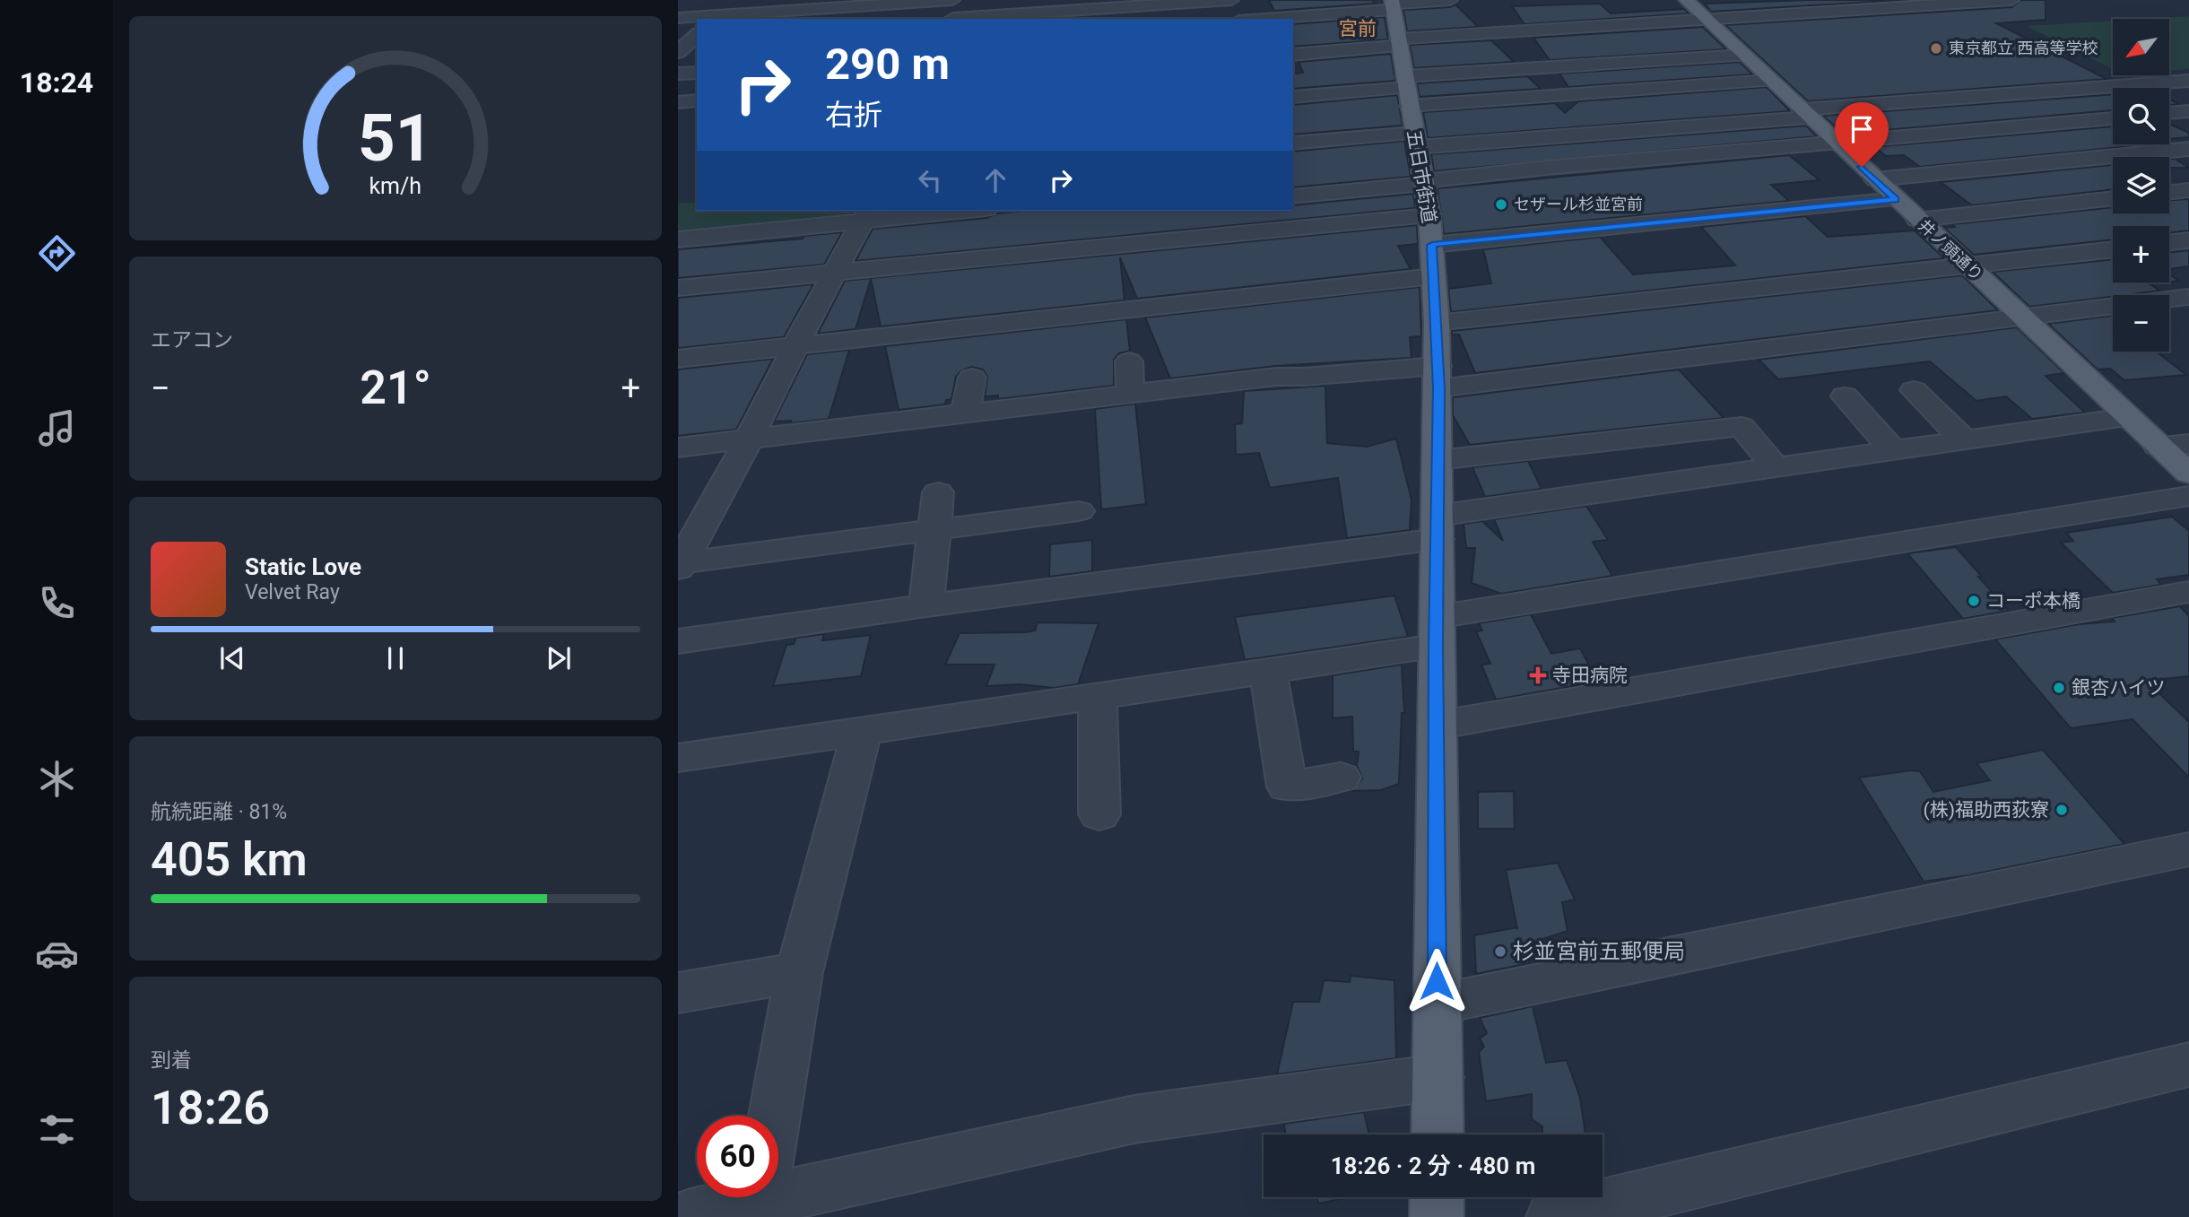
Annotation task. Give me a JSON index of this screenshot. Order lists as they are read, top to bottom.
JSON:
{
  "streets": {
    "main road": ["五日市街道", "井ノ頭通り"]
  },
  "districts": ["宮前"],
  "places": {
    "other": [
      "東京都立 西高等学校",
      "セザール杉並宮前",
      "コーポ本橋",
      "銀杏ハイツ",
      "(株)福助西荻寮",
      "杉並宮前五郵便局"
    ],
    "health": ["寺田病院"]
  },
  "north": "bottom left",
  "page": {
    "tabs": "18:24",
    "map_buttons": ["+", "−"],
    "turn": ["290 m", "右折"],
    "tile": [
      "エアコン",
      ["航続距離 · 81%", "405 km"],
      ["到着", "18:26"]
    ],
    "heat": ["−", "21°", "+"],
    "song": ["Static Love", "Velvet Ray"],
    "limit": "60",
    "trip": "18:26 · 2 分 · 480 m",
    "gauge": ["51", "km/h"]
  }
}
